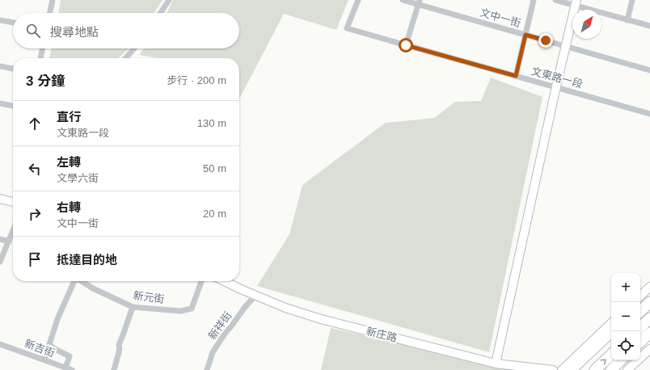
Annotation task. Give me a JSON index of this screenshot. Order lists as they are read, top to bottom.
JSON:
{
  "streets": {
    "street": [
      "文中一街",
      "文東路一段",
      "新元街",
      "新祥街",
      "新庄路",
      "新吉街"
    ]
  },
  "crossings": [
    ["新祥街", "新庄路"]
  ],
  "north": "top right",
  "page": {
    "search": "搜尋地點",
    "heading": ["3 分鐘", "步行 · 200 m"],
    "list": [
      ["直行", "文東路一段", "130 m"],
      ["左轉", "文學六街", "50 m"],
      ["右轉", "文中一街", "20 m"],
      "抵達目的地"
    ],
    "map_buttons": ["+", "−"]
  }
}
